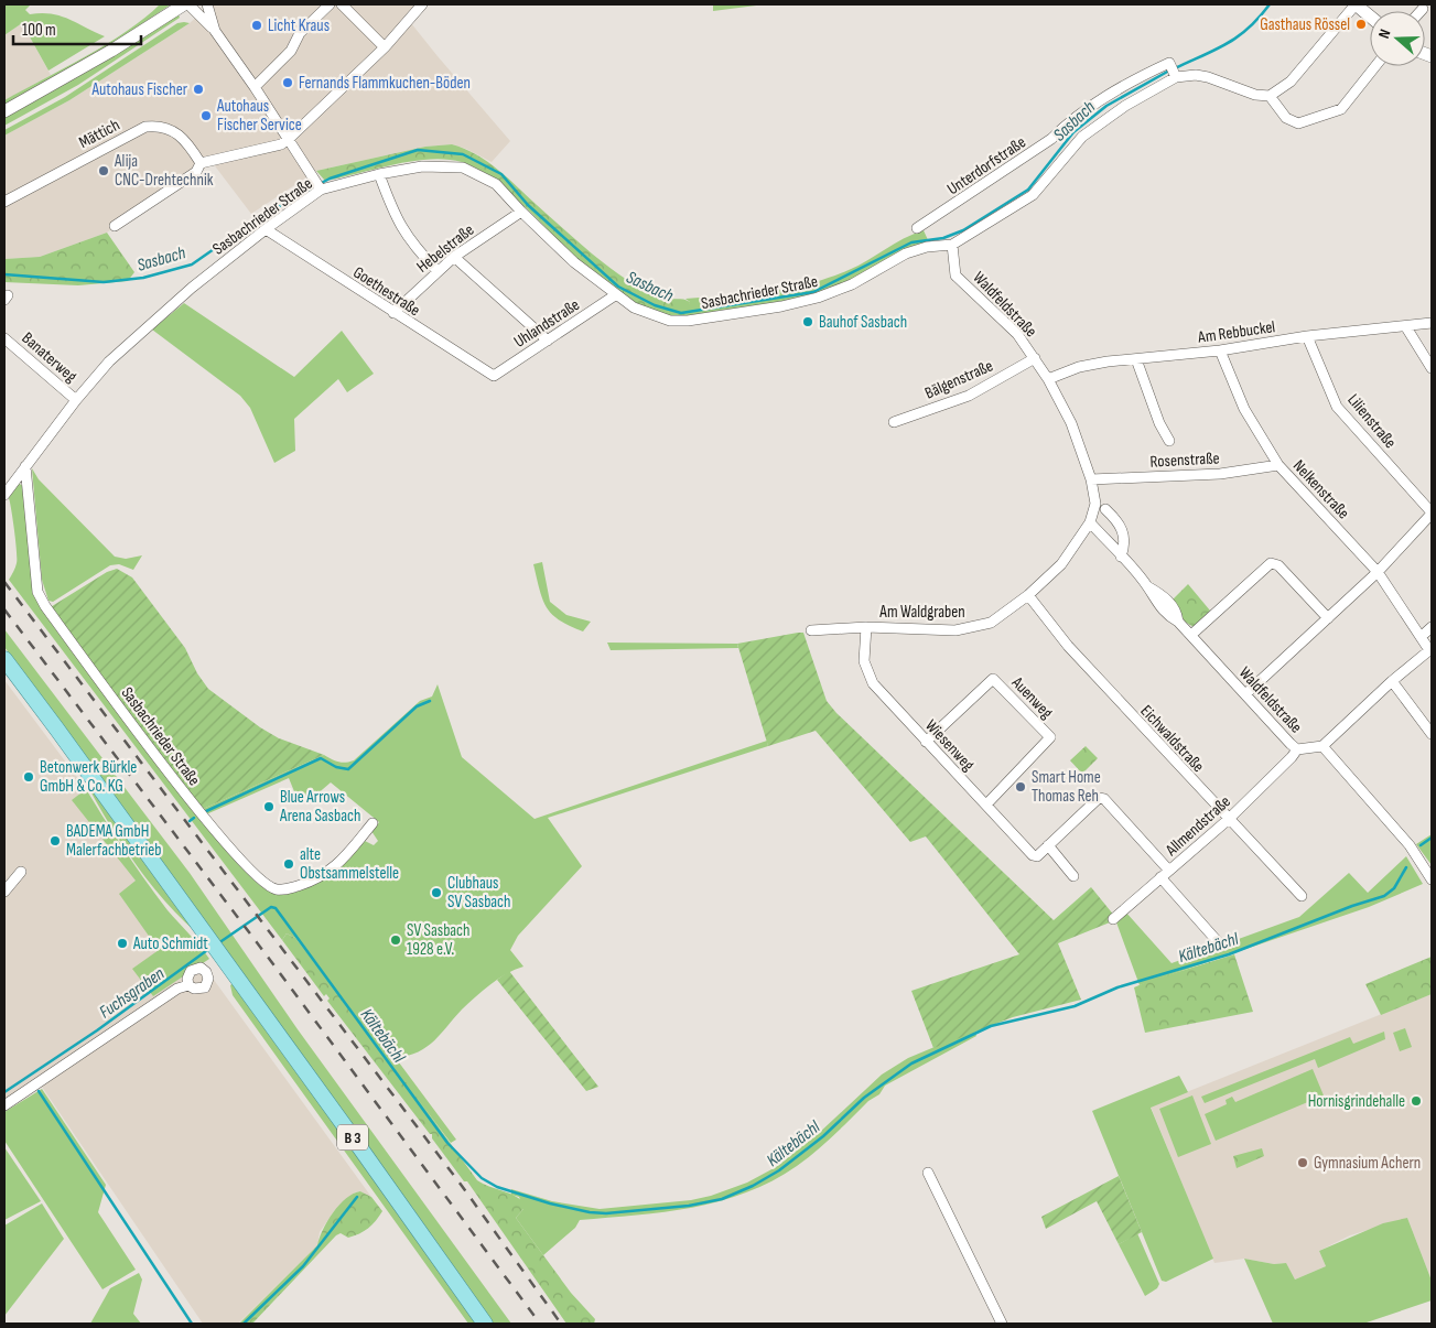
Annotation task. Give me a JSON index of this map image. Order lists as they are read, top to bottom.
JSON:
{
  "streets": {
    "main road": ["B 3"],
    "street": [
      "Mättich",
      "Unterdorfstraße",
      "Sasbachrieder Straße",
      "Hebelstraße",
      "Goethestraße",
      "Waldfeldstraße",
      "Uhlandstraße",
      "Am Rebbuckel",
      "Banaterweg",
      "Bälgenstraße",
      "Lilienstraße",
      "Rosenstraße",
      "Nelkenstraße",
      "Am Waldgraben",
      "Auenweg",
      "Eichwaldstraße",
      "Wiesenweg",
      "Allmendstraße"
    ]
  },
  "crossings": [
    ["Unterdorfstraße", "Sasbachrieder Straße"],
    ["Sasbachrieder Straße", "Hebelstraße"],
    ["Sasbachrieder Straße", "Goethestraße"],
    ["Sasbachrieder Straße", "Waldfeldstraße"],
    ["Sasbachrieder Straße", "Uhlandstraße"],
    ["Sasbachrieder Straße", "Banaterweg"],
    ["Hebelstraße", "Goethestraße"],
    ["Goethestraße", "Uhlandstraße"],
    ["Waldfeldstraße", "Am Rebbuckel"],
    ["Waldfeldstraße", "Bälgenstraße"],
    ["Waldfeldstraße", "Rosenstraße"],
    ["Waldfeldstraße", "Nelkenstraße"],
    ["Waldfeldstraße", "Am Waldgraben"],
    ["Waldfeldstraße", "Allmendstraße"],
    ["Am Rebbuckel", "Lilienstraße"],
    ["Am Rebbuckel", "Nelkenstraße"],
    ["Rosenstraße", "Nelkenstraße"],
    ["Am Waldgraben", "Eichwaldstraße"],
    ["Am Waldgraben", "Wiesenweg"],
    ["Auenweg", "Wiesenweg"],
    ["Eichwaldstraße", "Allmendstraße"],
    ["Wiesenweg", "Allmendstraße"]
  ],
  "water": ["Sasbach", "Kältebächl", "Fuchsgraben"],
  "places": [
    "Gasthaus Rössel",
    "Licht Kraus",
    "Fernands Flammkuchen-Böden",
    "Autohaus Fischer",
    "Autohaus Fischer Service",
    "Alija CNC-Drehtechnik",
    "Bauhof Sasbach",
    "Betonwerk Bürkle GmbH & Co. KG",
    "Smart Home Thomas Reh",
    "Blue Arrows Arena Sasbach",
    "BADEMA GmbH Malerfachbetrieb",
    "alte Obstsammelstelle",
    "Clubhaus SV Sasbach",
    "SV Sasbach 1928 e.V.",
    "Auto Schmidt",
    "Hornisgrindehalle",
    "Gymnasium Achern"
  ],
  "scale_bar": "100 m",
  "north": "left"
}
